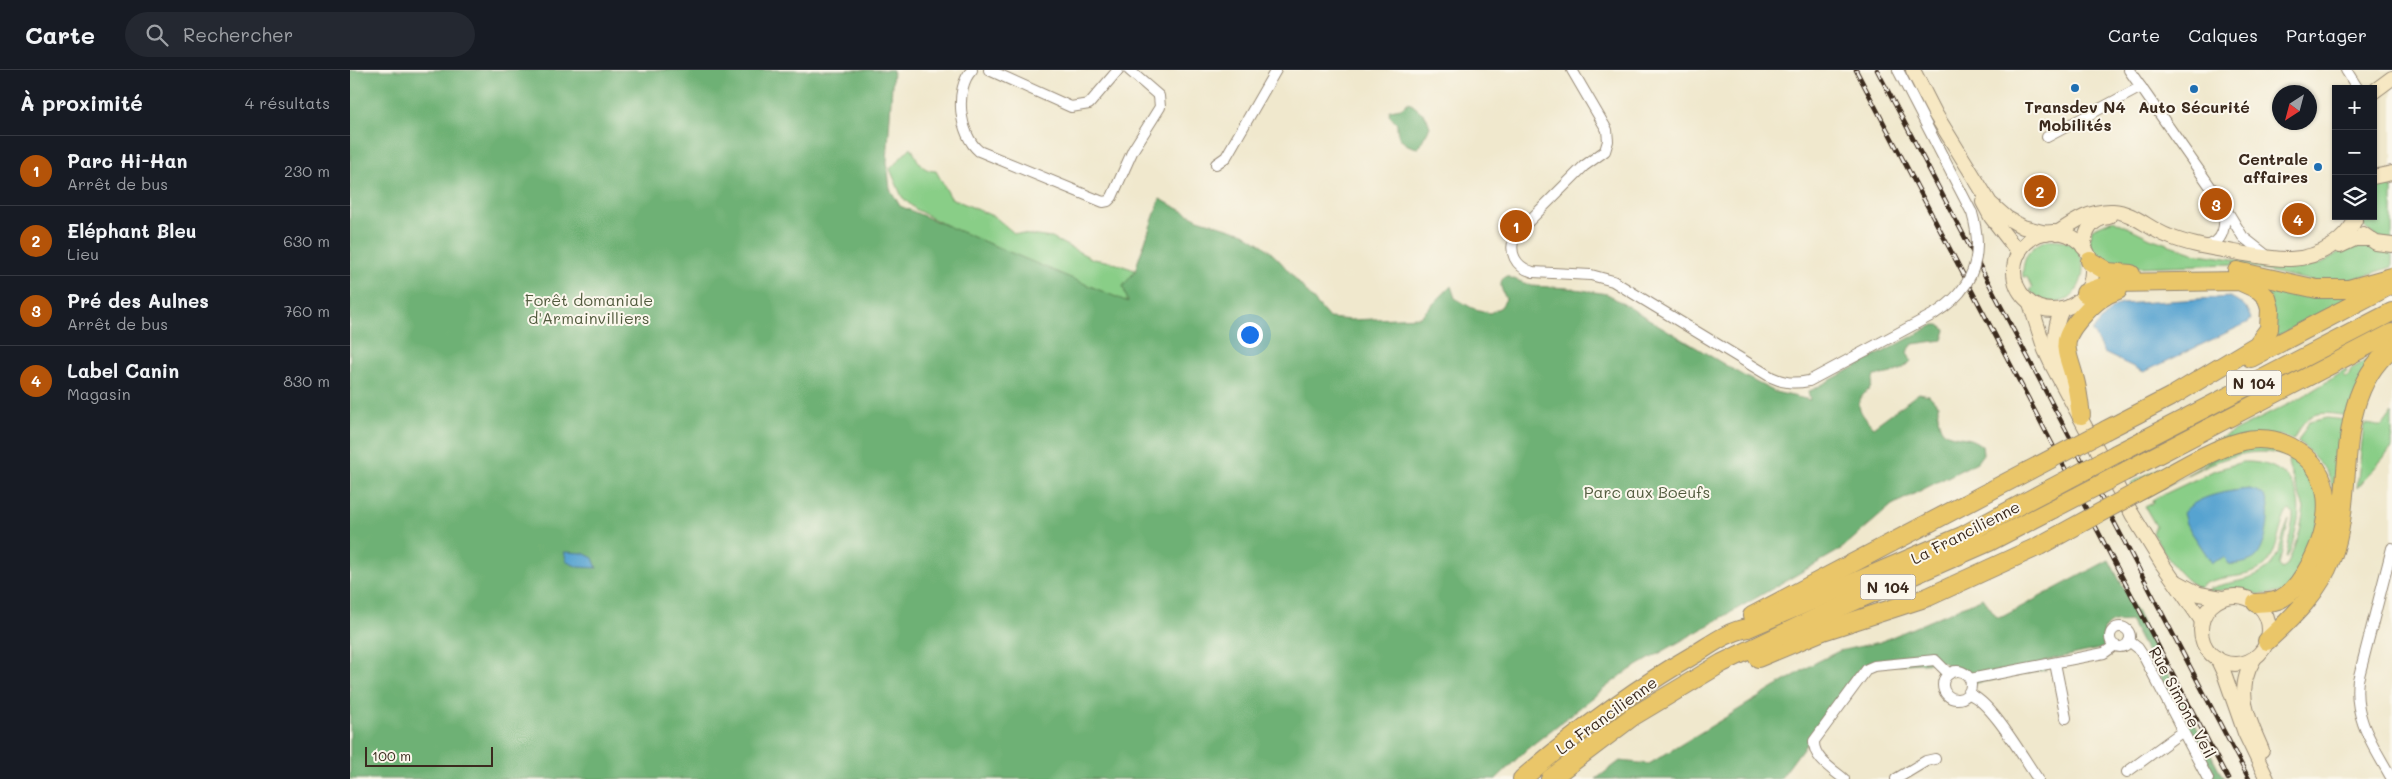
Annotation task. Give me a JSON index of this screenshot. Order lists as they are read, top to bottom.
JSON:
{
  "streets": {
    "highway": ["N 104", "La Francilienne"],
    "street": ["Rue Simone Veil"]
  },
  "parks": ["Forêt domaniale d'Armainvilliers", "Parc aux Boeufs"],
  "places": ["Transdev N4 Mobilités", "Auto Sécurité", "Centrale affaires"],
  "scale_bar": "100 m",
  "north": "bottom left",
  "page": {
    "header": "Carte",
    "search": "Rechercher",
    "nav": ["Carte", "Calques", "Partager"],
    "heading": ["À proximité", "4 résultats"],
    "map_buttons": ["+", "−"],
    "list": [
      {
        "mark": "1",
        "name": "Parc Hi-Han",
        "note": "Arrêt de bus",
        "value": "230 m"
      },
      {
        "mark": "2",
        "name": "Eléphant Bleu",
        "note": "Lieu",
        "value": "630 m"
      },
      {
        "mark": "3",
        "name": "Pré des Aulnes",
        "note": "Arrêt de bus",
        "value": "760 m"
      },
      {
        "mark": "4",
        "name": "Label Canin",
        "note": "Magasin",
        "value": "830 m"
      }
    ],
    "pins": [
      "2",
      "3",
      "4",
      "1"
    ],
    "scale": "100 m"
  }
}
